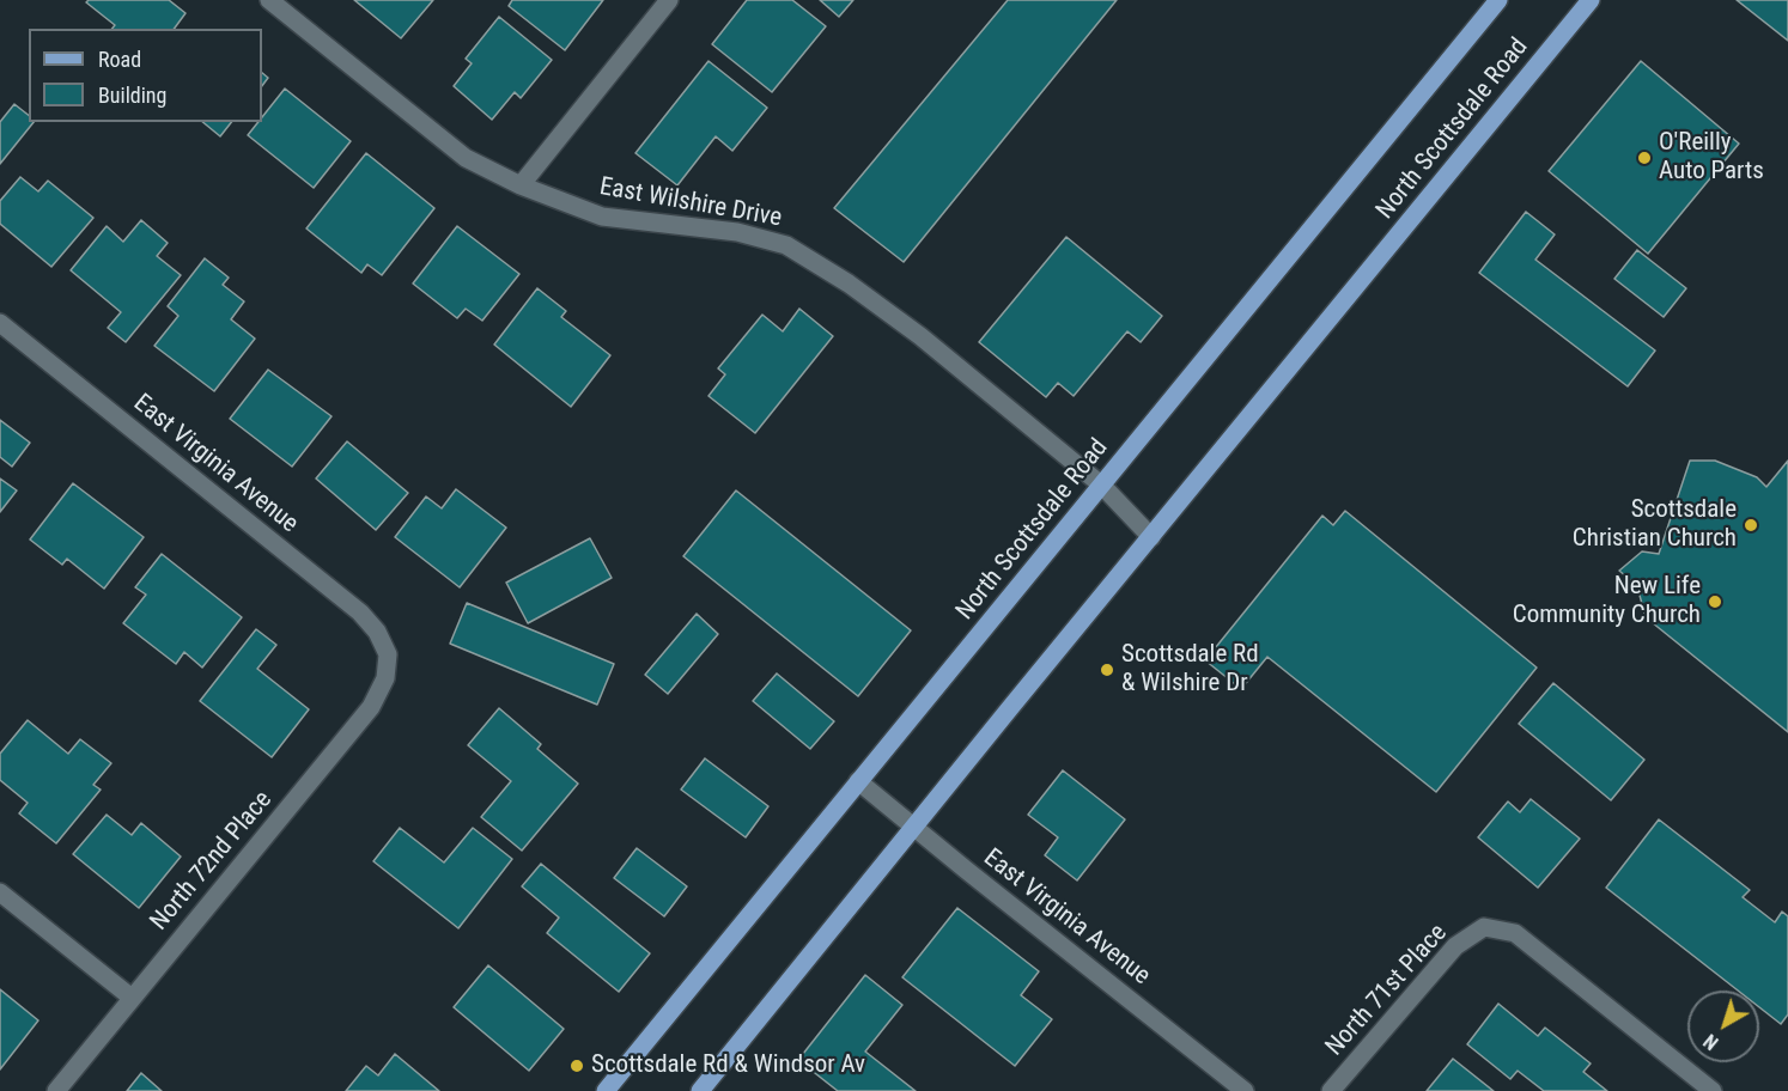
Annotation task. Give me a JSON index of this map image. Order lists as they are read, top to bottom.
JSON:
{
  "streets": {
    "main road": ["North Scottsdale Road"],
    "street": [
      "East Wilshire Drive",
      "East Virginia Avenue",
      "North 72nd Place",
      "North 71st Place"
    ]
  },
  "crossings": [
    ["North Scottsdale Road", "East Wilshire Drive"],
    ["North Scottsdale Road", "East Virginia Avenue"],
    ["East Virginia Avenue", "North 72nd Place"]
  ],
  "places": [
    "O'Reilly Auto Parts",
    "Scottsdale Christian Church",
    "New Life Community Church",
    "Scottsdale Rd & Wilshire Dr",
    "Scottsdale Rd & Windsor Av"
  ],
  "legend": ["Road", "Building"],
  "north": "bottom left"
}
